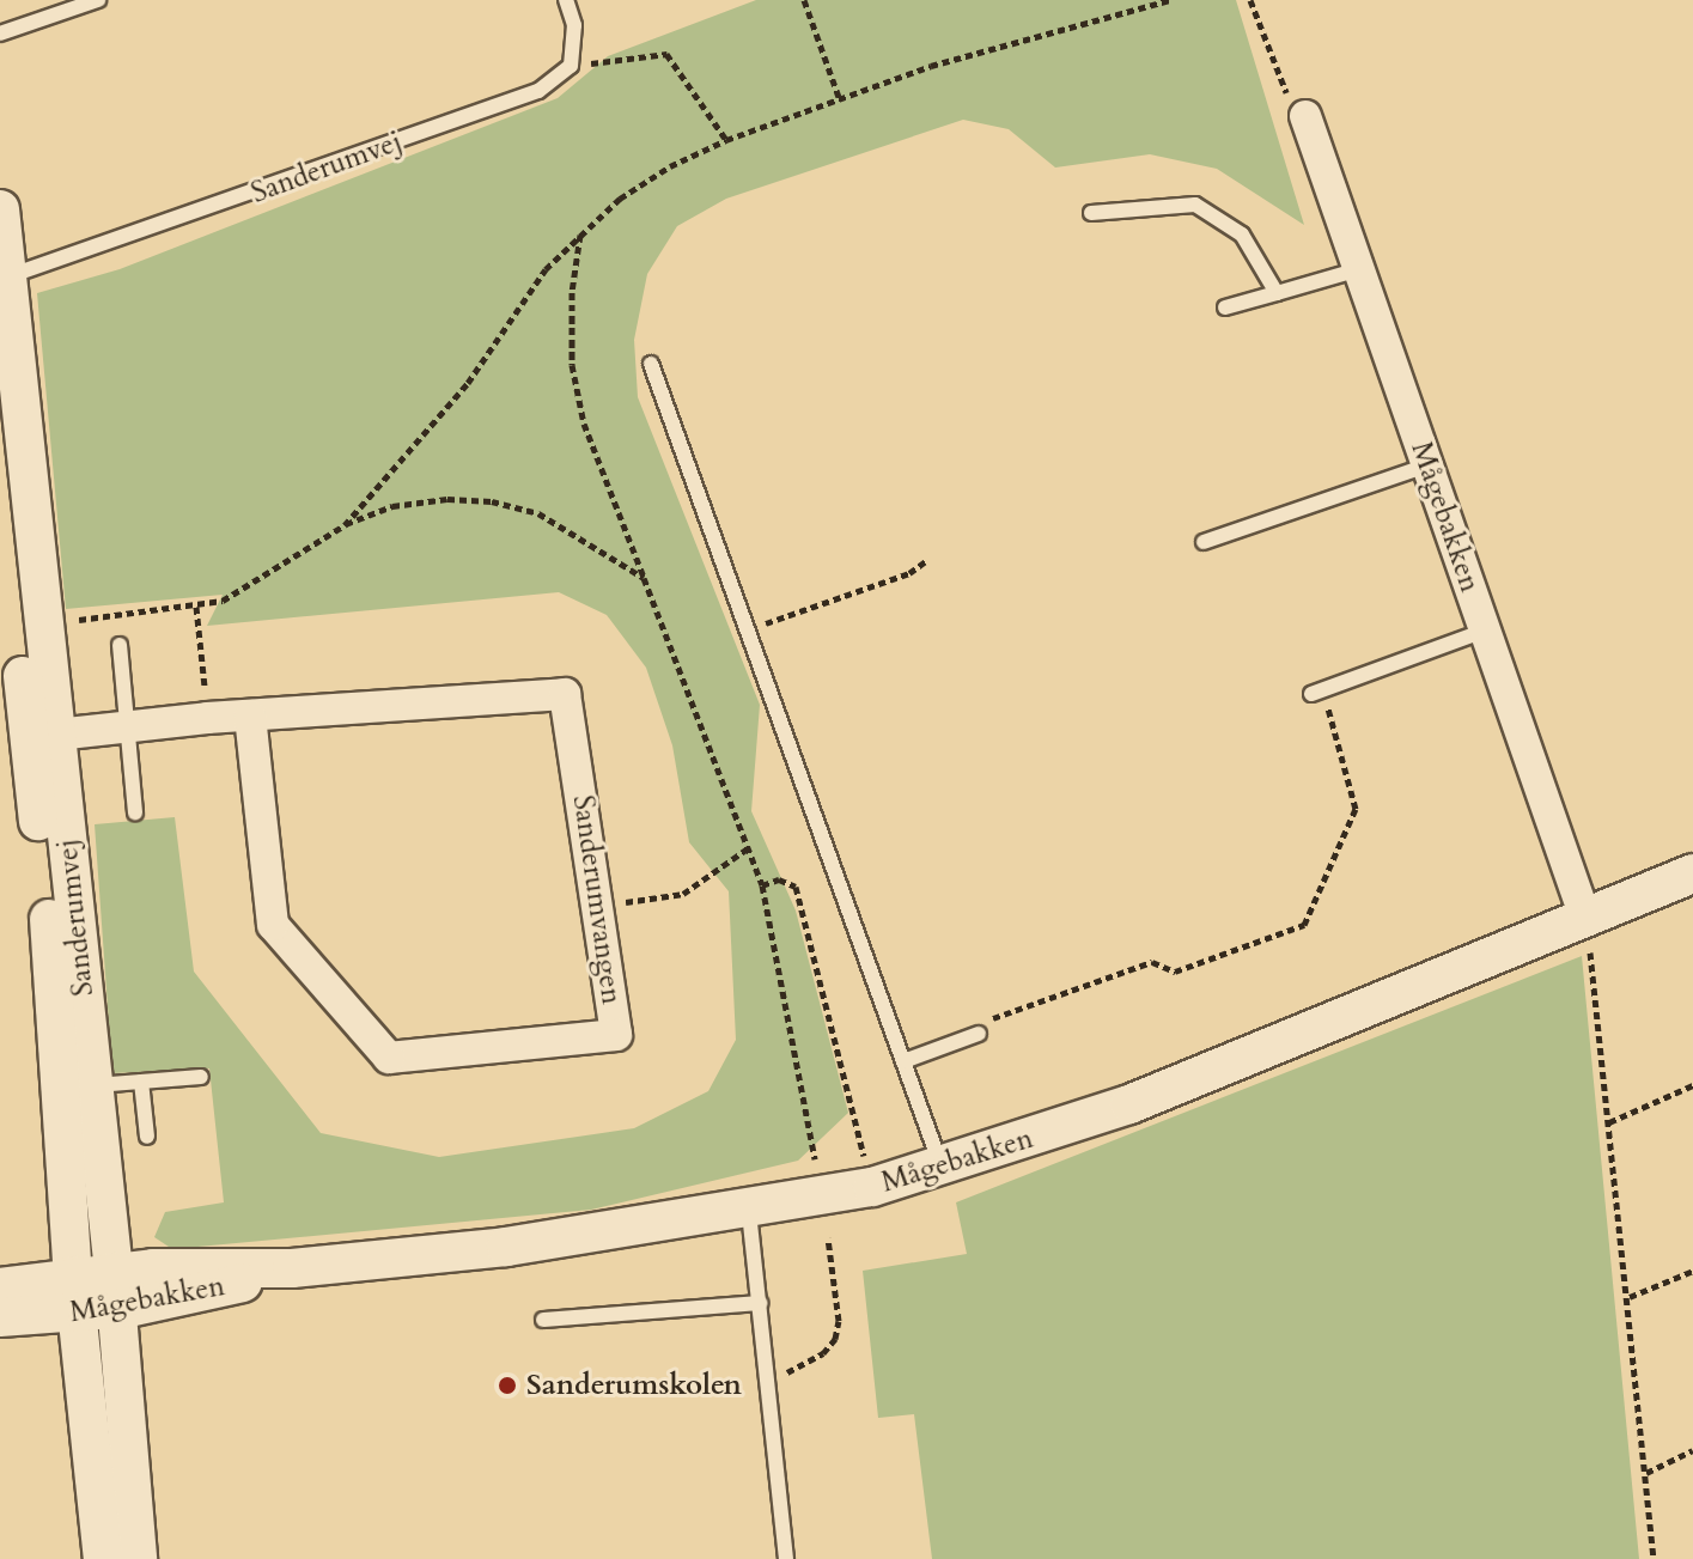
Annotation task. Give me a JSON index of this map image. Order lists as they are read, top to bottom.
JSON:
{
  "streets": {
    "street": ["Sanderumvej", "Mågebakken", "Sanderumvangen"]
  },
  "crossings": [
    ["Sanderumvej", "Mågebakken"],
    ["Sanderumvej", "Sanderumvangen"]
  ],
  "places": ["Sanderumskolen"]
}
